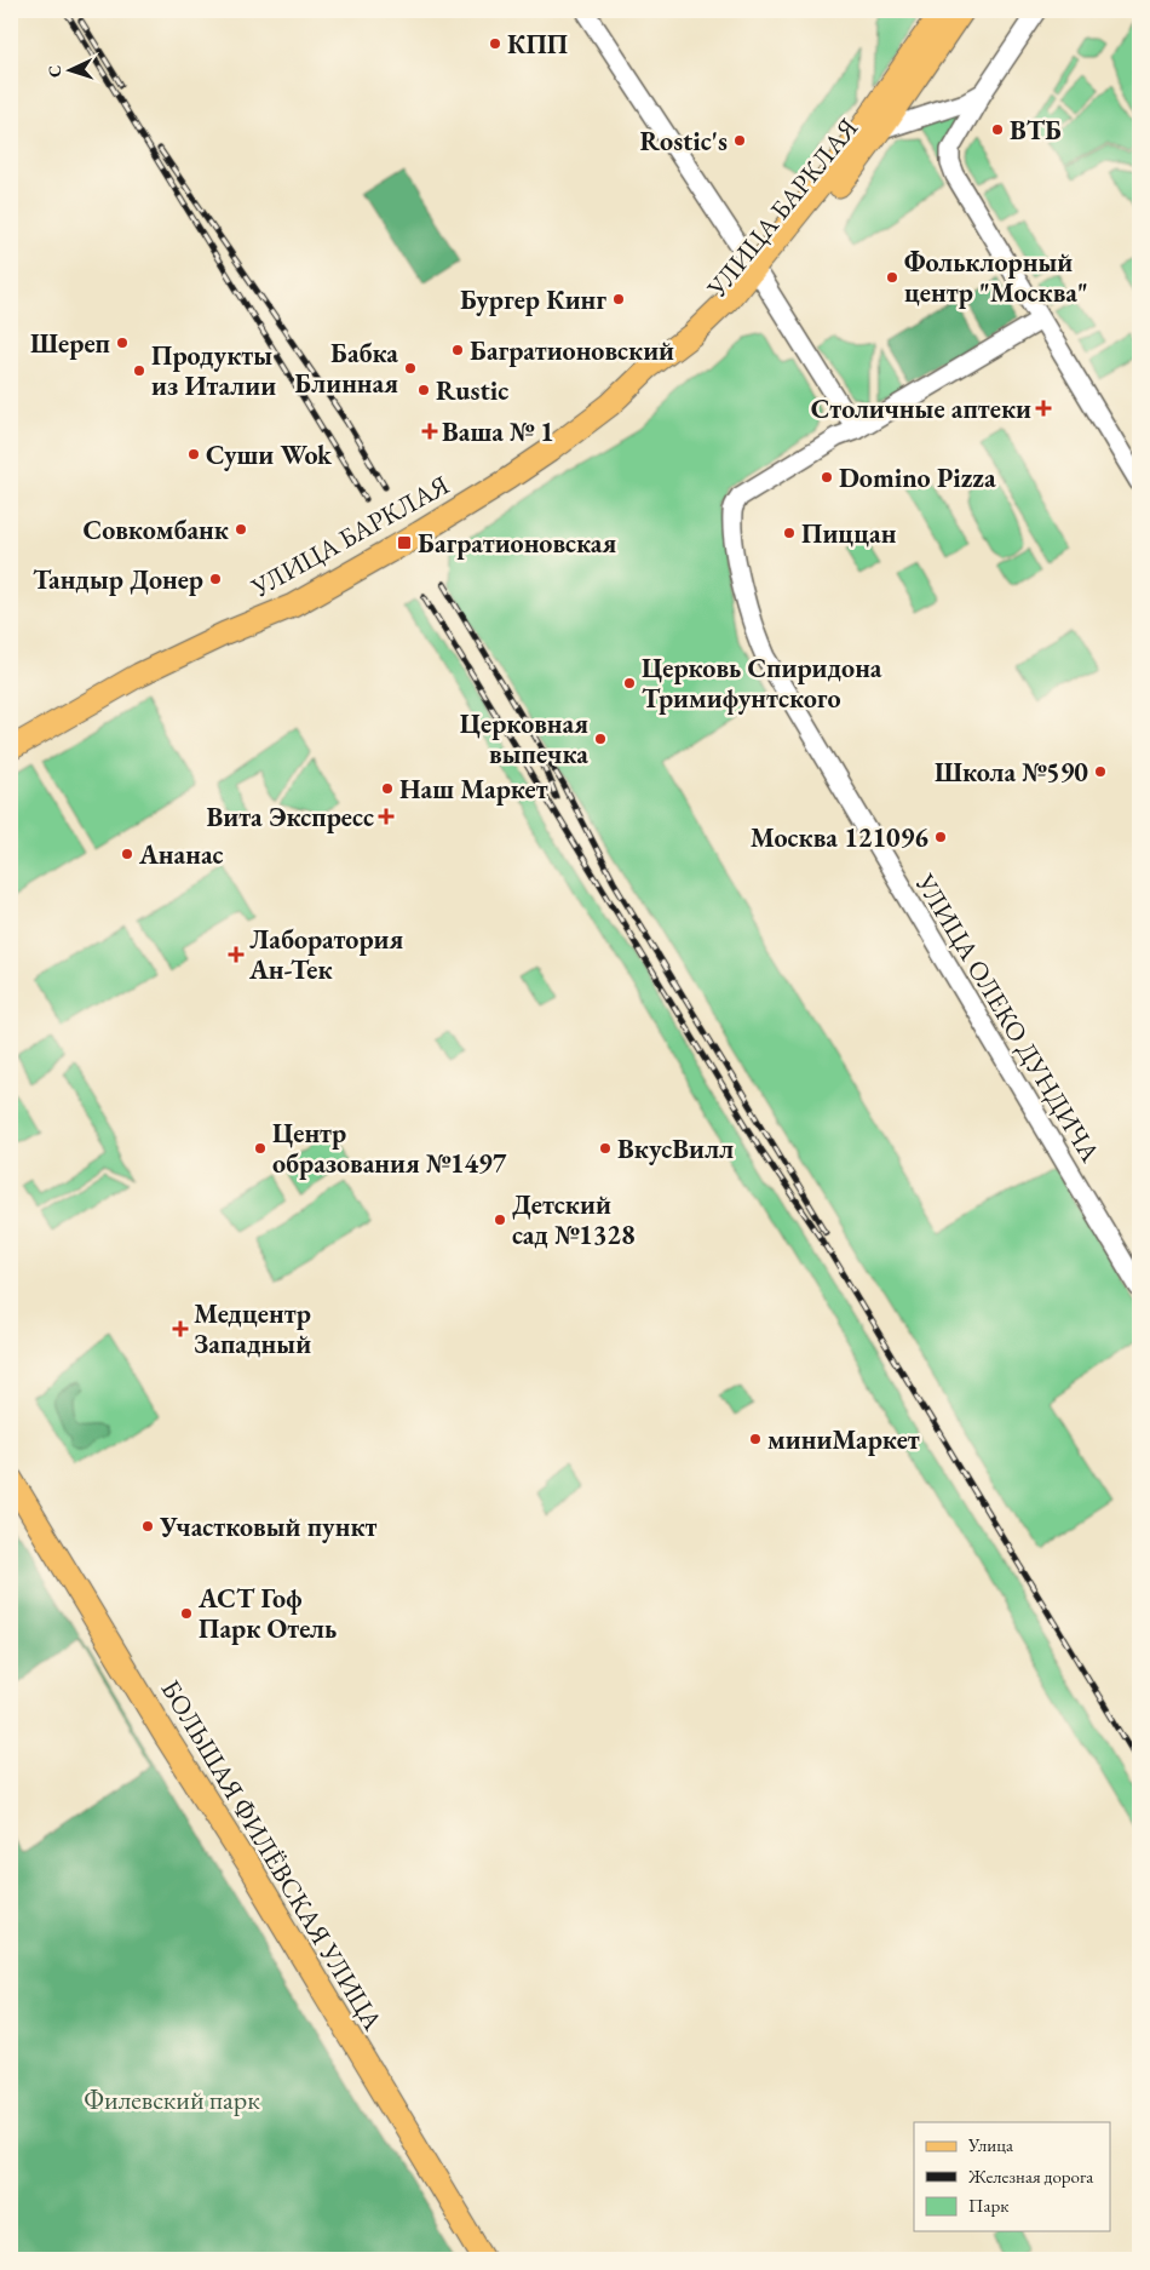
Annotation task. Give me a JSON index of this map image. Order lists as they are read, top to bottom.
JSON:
{
  "streets": {
    "main road": ["УЛИЦА БАРКЛАЯ", "БОЛЬШАЯ ФИЛЁВСКАЯ УЛИЦА"],
    "street": ["УЛИЦА ОЛЕКО ДУНДИЧА"]
  },
  "parks": ["Филевский парк"],
  "places": {
    "other": [
      "КПП",
      "ВТБ",
      "Rostic's",
      "Фольклорный центр \"Москва\"",
      "Бургер Кинг",
      "Шереп",
      "Багратионовский",
      "Бабка Блинная",
      "Продукты из Италии",
      "Rustic",
      "Суши Wok",
      "Domino Pizza",
      "Совкомбанк",
      "Пиццан",
      "Тандыр Донер",
      "Церковь Спиридона Тримифунтского",
      "Церковная выпечка",
      "Школа №590",
      "Наш Маркет",
      "Москва 121096",
      "Ананас",
      "Центр образования №1497",
      "ВкусВилл",
      "Детский сад №1328",
      "миниМаркет",
      "Участковый пункт",
      "АСТ Гоф Парк Отель"
    ],
    "health": [
      "Столичные аптеки",
      "Ваша № 1",
      "Вита Экспресс",
      "Лаборатория Ан-Тек",
      "Медцентр Западный"
    ],
    "transit": ["Багратионовская"]
  },
  "legend": ["Улица", "Железная дорога", "Парк"],
  "north": "left"
}
